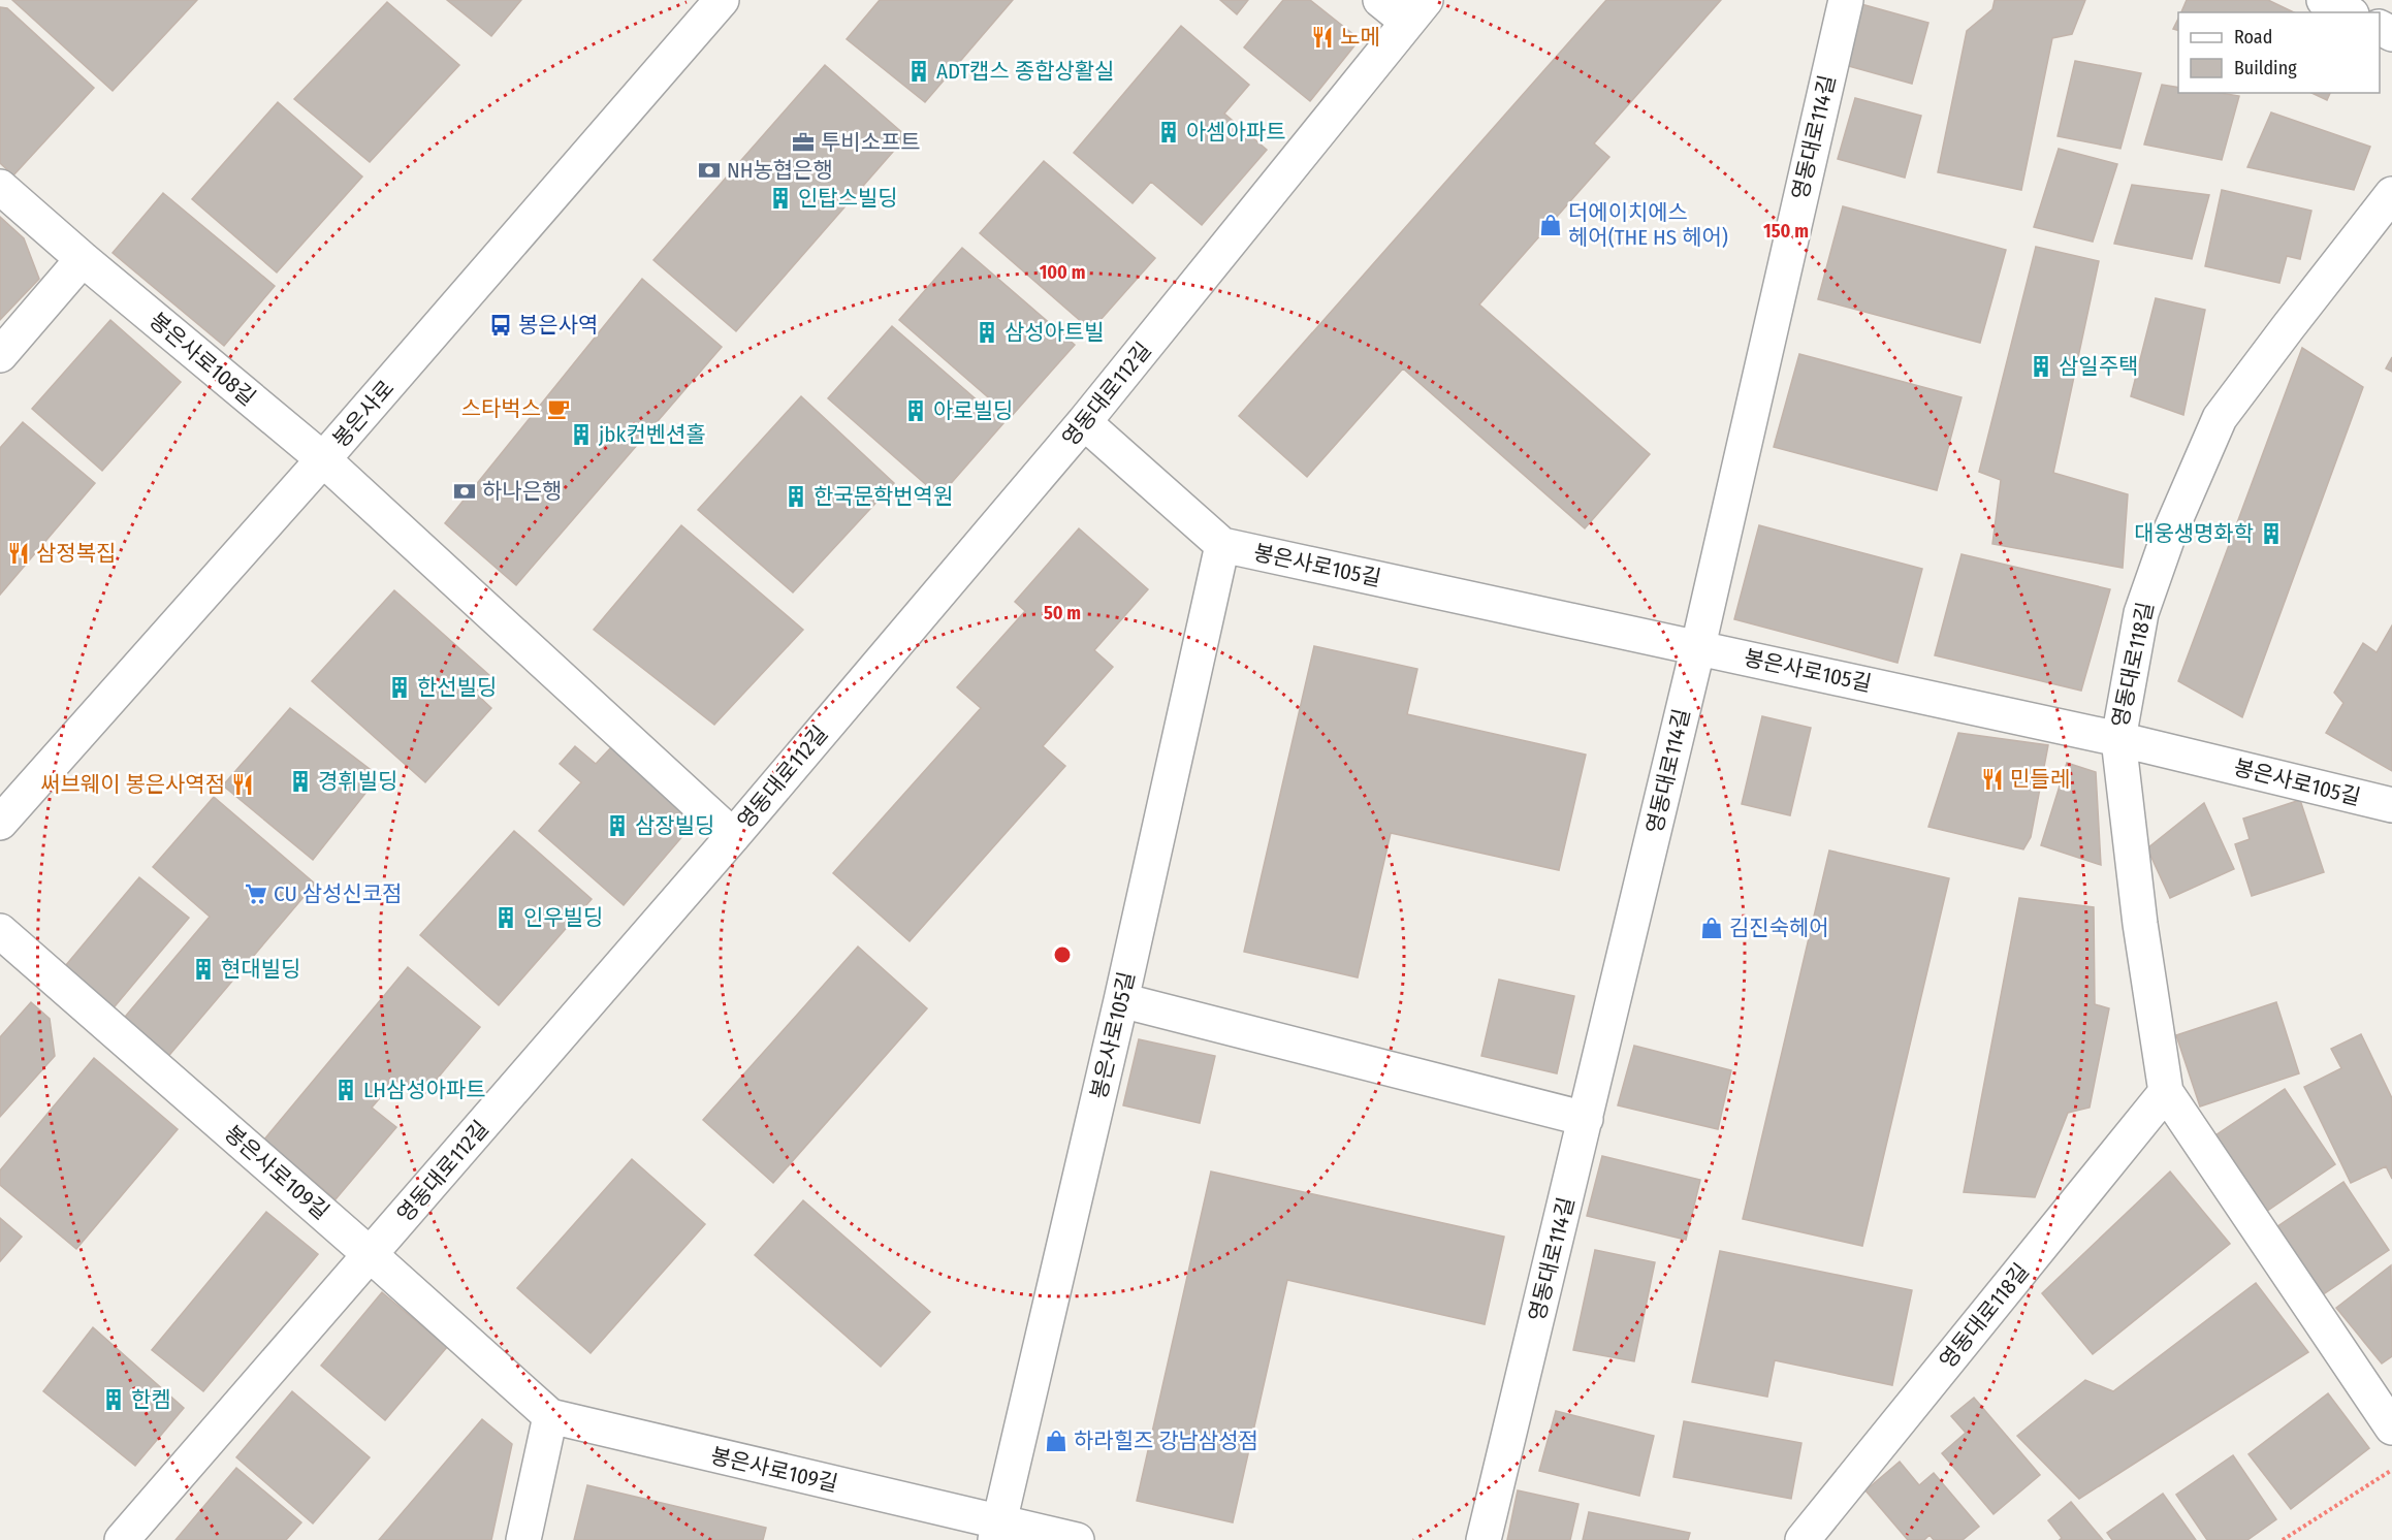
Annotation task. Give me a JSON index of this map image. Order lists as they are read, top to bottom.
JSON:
{
  "streets": {
    "street": [
      "영동대로114길",
      "봉은사로108길",
      "영동대로112길",
      "봉은사로",
      "봉은사로105길",
      "영동대로118길",
      "봉은사로109길"
    ]
  },
  "crossings": [
    ["영동대로114길", "봉은사로105길"],
    ["봉은사로108길", "영동대로112길"],
    ["봉은사로108길", "봉은사로"],
    ["영동대로112길", "봉은사로105길"],
    ["영동대로112길", "봉은사로109길"],
    ["봉은사로105길", "영동대로118길"],
    ["봉은사로105길", "봉은사로109길"]
  ],
  "places": {
    "restaurant": [
      "노메",
      "삼정복집",
      "민들레",
      "써브웨이 봉은사역점"
    ],
    "building": [
      "ADT캡스 종합상활실",
      "아셈아파트",
      "인탑스빌딩",
      "삼성아트빌",
      "삼일주택",
      "아로빌딩",
      "jbk컨벤션홀",
      "한국문학번역원",
      "대웅생명화학",
      "한선빌딩",
      "경휘빌딩",
      "삼장빌딩",
      "인우빌딩",
      "현대빌딩",
      "LH삼성아파트",
      "한켐"
    ],
    "office": ["투비소프트"],
    "bank": ["NH농협은행", "하나은행"],
    "shop": ["더에이치에스 헤어(THE HS 헤어)", "김진숙헤어", "하라힐즈 강남삼성점"],
    "bus stop": ["봉은사역"],
    "cafe": ["스타벅스"],
    "supermarket": ["CU 삼성신코점"]
  },
  "legend": ["Road", "Building"],
  "rings": ["150 m", "100 m", "50 m"]
}
